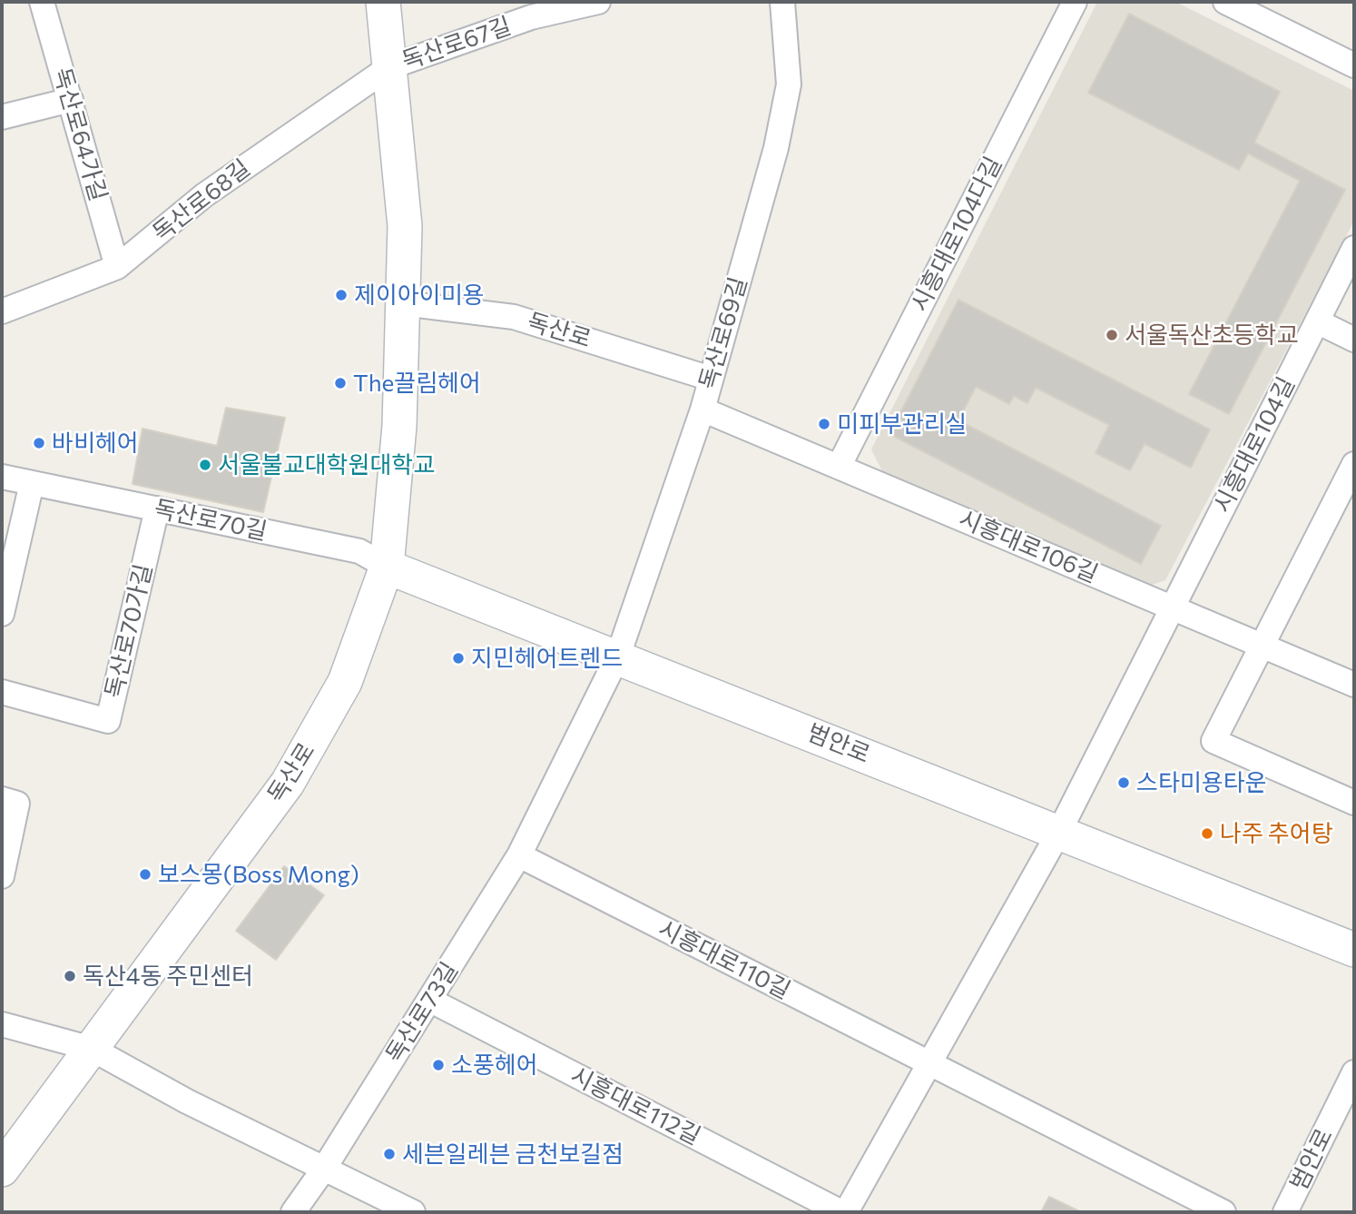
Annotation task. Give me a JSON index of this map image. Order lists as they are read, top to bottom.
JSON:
{
  "streets": {
    "main road": ["독산로", "범안로"],
    "street": [
      "독산로67길",
      "독산로64가길",
      "독산로68길",
      "시흥대로104다길",
      "독산로69길",
      "시흥대로104길",
      "독산로70길",
      "시흥대로106길",
      "독산로70가길",
      "시흥대로110길",
      "독산로73길",
      "시흥대로112길"
    ]
  },
  "crossings": [
    ["독산로67길", "독산로68길"],
    ["독산로67길", "독산로"],
    ["독산로64가길", "독산로68길"],
    ["독산로68길", "독산로"],
    ["시흥대로104다길", "시흥대로106길"],
    ["독산로", "독산로69길"],
    ["독산로", "독산로70길"],
    ["독산로", "범안로"],
    ["독산로69길", "시흥대로106길"],
    ["독산로69길", "범안로"],
    ["시흥대로104길", "시흥대로106길"],
    ["독산로70길", "독산로70가길"],
    ["독산로70길", "범안로"],
    ["시흥대로110길", "독산로73길"],
    ["독산로73길", "시흥대로112길"]
  ],
  "places": [
    "제이아이미용",
    "서울독산초등학교",
    "The끌림헤어",
    "미피부관리실",
    "바비헤어",
    "서울불교대학원대학교",
    "지민헤어트렌드",
    "스타미용타운",
    "나주 추어탕",
    "보스몽(Boss Mong)",
    "독산4동 주민센터",
    "소풍헤어",
    "세븐일레븐 금천보길점"
  ]
}
